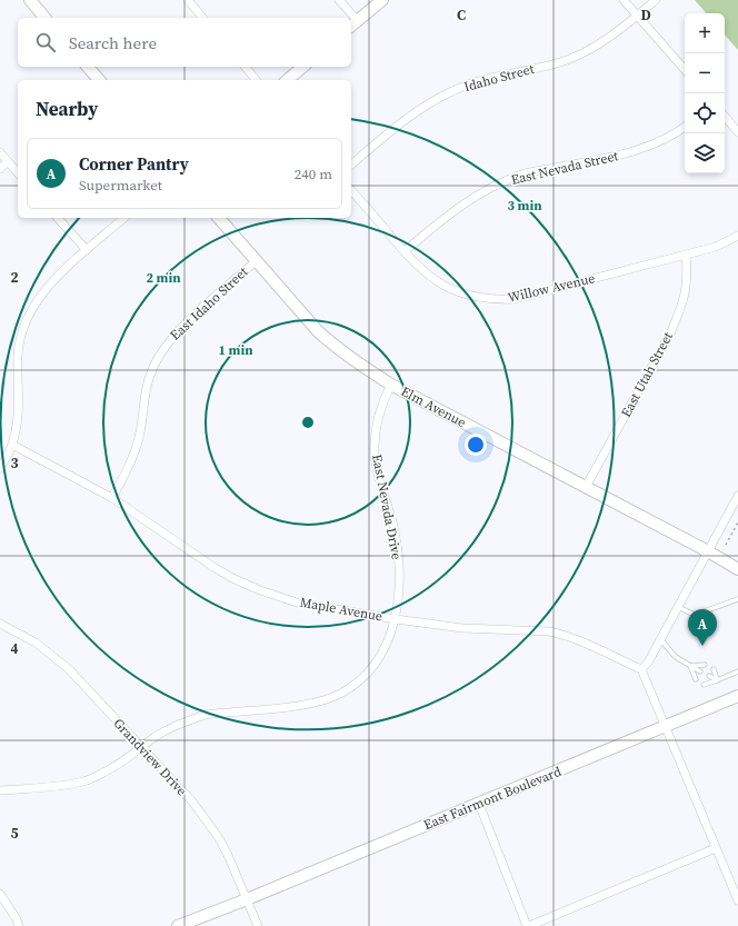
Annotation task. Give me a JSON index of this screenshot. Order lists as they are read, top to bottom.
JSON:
{
  "streets": {
    "street": [
      "Idaho Street",
      "East Nevada Street",
      "Willow Avenue",
      "East Idaho Street",
      "East Utah Street",
      "Elm Avenue",
      "East Nevada Drive",
      "Maple Avenue",
      "Grandview Drive",
      "East Fairmont Boulevard"
    ]
  },
  "crossings": [
    ["East Nevada Street", "Willow Avenue"],
    ["Willow Avenue", "East Utah Street"],
    ["East Idaho Street", "Elm Avenue"],
    ["East Idaho Street", "Maple Avenue"],
    ["East Utah Street", "Elm Avenue"],
    ["Elm Avenue", "East Nevada Drive"],
    ["East Nevada Drive", "Maple Avenue"],
    ["East Nevada Drive", "Grandview Drive"],
    ["Grandview Drive", "East Fairmont Boulevard"]
  ],
  "page": {
    "map_buttons": ["+", "−"],
    "search": "Search here",
    "heading": "Nearby",
    "list": [
      {
        "mark": "A",
        "name": "Corner Pantry",
        "note": "Supermarket",
        "value": "240 m"
      }
    ],
    "pins": "A"
  },
  "grid": {
    "columns": ["C", "D"],
    "rows": [
      "2",
      "3",
      "4",
      "5"
    ]
  },
  "rings": ["3 min", "2 min", "1 min"]
}
